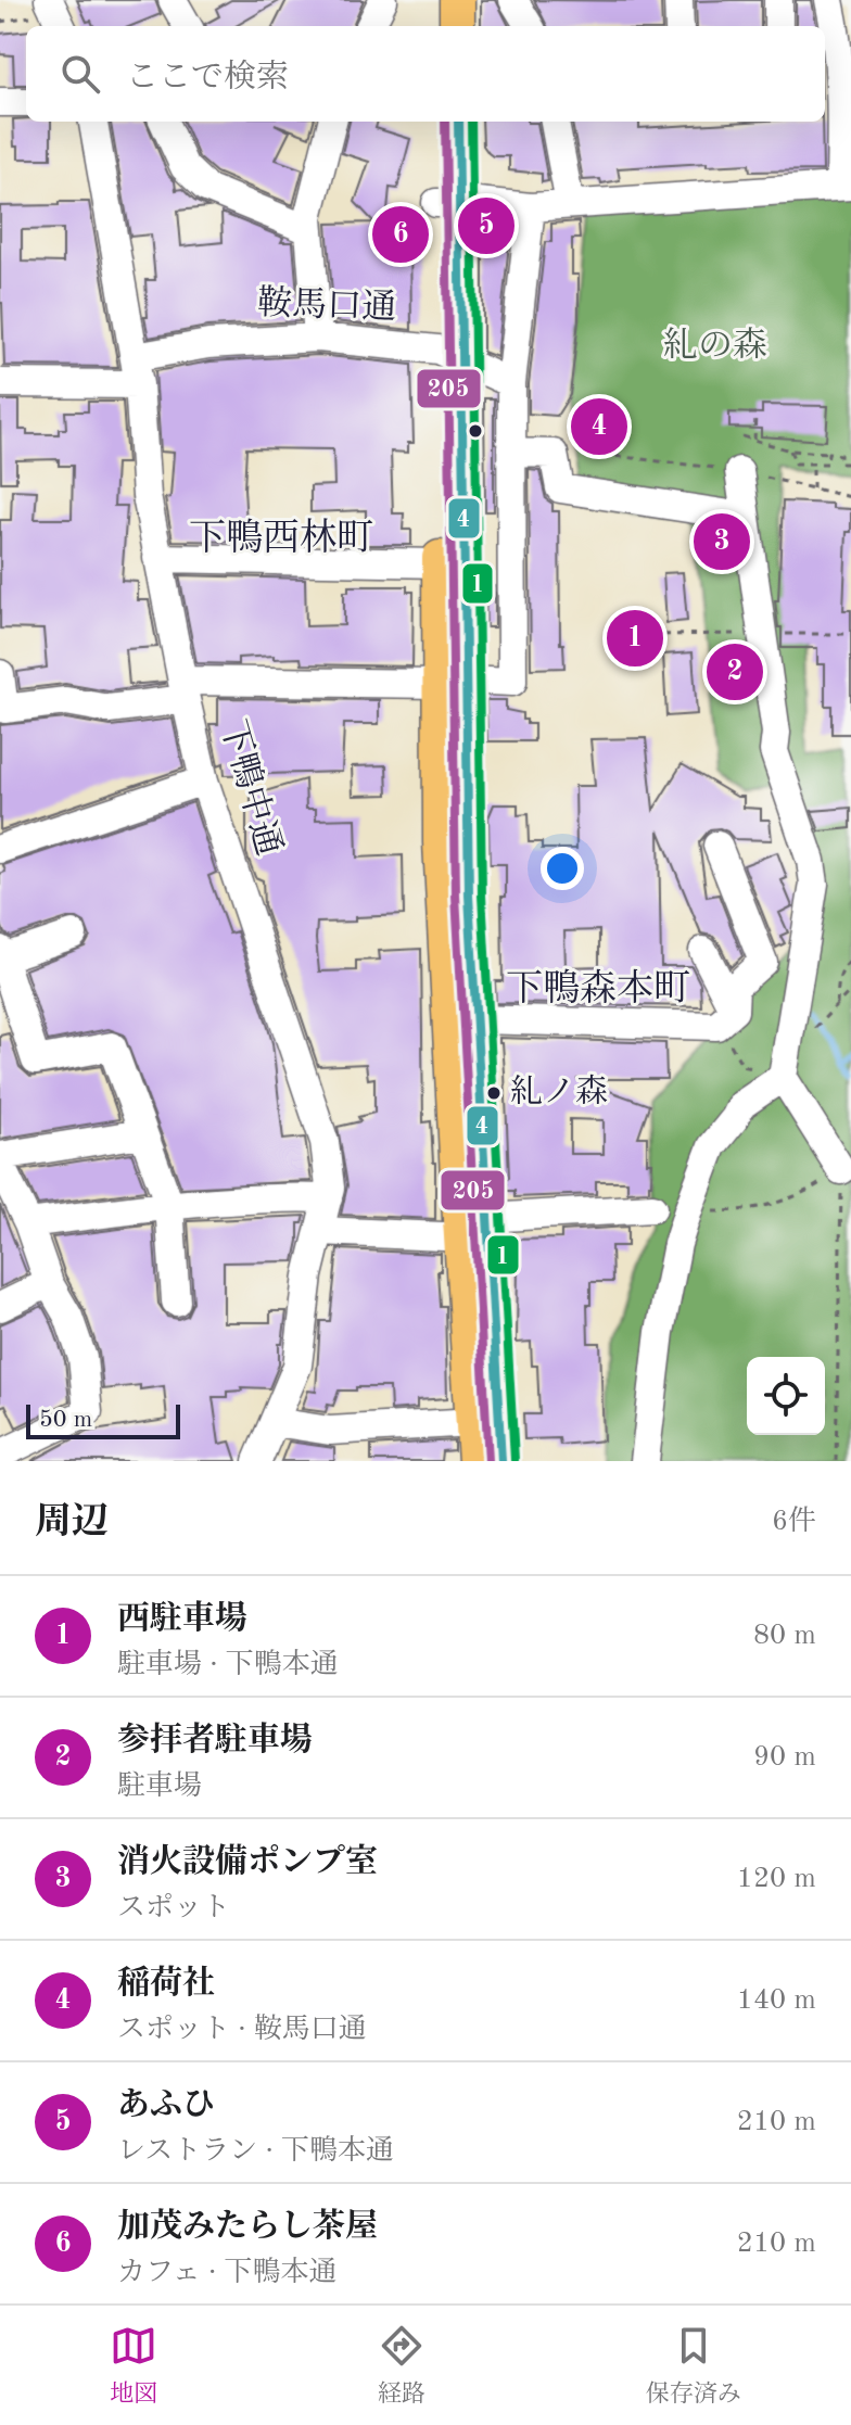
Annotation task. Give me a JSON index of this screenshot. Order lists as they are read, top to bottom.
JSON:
{
  "streets": {
    "street": ["鞍馬口通", "下鴨中通"]
  },
  "crossings": [
    ["鞍馬口通", "下鴨中通"]
  ],
  "districts": ["下鴨西林町", "下鴨森本町"],
  "parks": ["糺の森"],
  "places": ["糺ノ森"],
  "lines": ["transit line 4", "transit line 205", "transit line 1"],
  "scale_bar": "50 m",
  "page": {
    "search": "ここで検索",
    "pins": [
      "5",
      "6",
      "4",
      "3",
      "1",
      "2"
    ],
    "scale": "50 m",
    "heading": ["周辺", "6件"],
    "list": [
      {
        "mark": "1",
        "name": "西駐車場",
        "note": "駐車場 · 下鴨本通",
        "value": "80 m"
      },
      {
        "mark": "2",
        "name": "参拝者駐車場",
        "note": "駐車場",
        "value": "90 m"
      },
      {
        "mark": "3",
        "name": "消火設備ポンプ室",
        "note": "スポット",
        "value": "120 m"
      },
      {
        "mark": "4",
        "name": "稲荷社",
        "note": "スポット · 鞍馬口通",
        "value": "140 m"
      },
      {
        "mark": "5",
        "name": "あふひ",
        "note": "レストラン · 下鴨本通",
        "value": "210 m"
      },
      {
        "mark": "6",
        "name": "加茂みたらし茶屋",
        "note": "カフェ · 下鴨本通",
        "value": "210 m"
      }
    ],
    "nav": ["地図", "経路", "保存済み"]
  }
}
